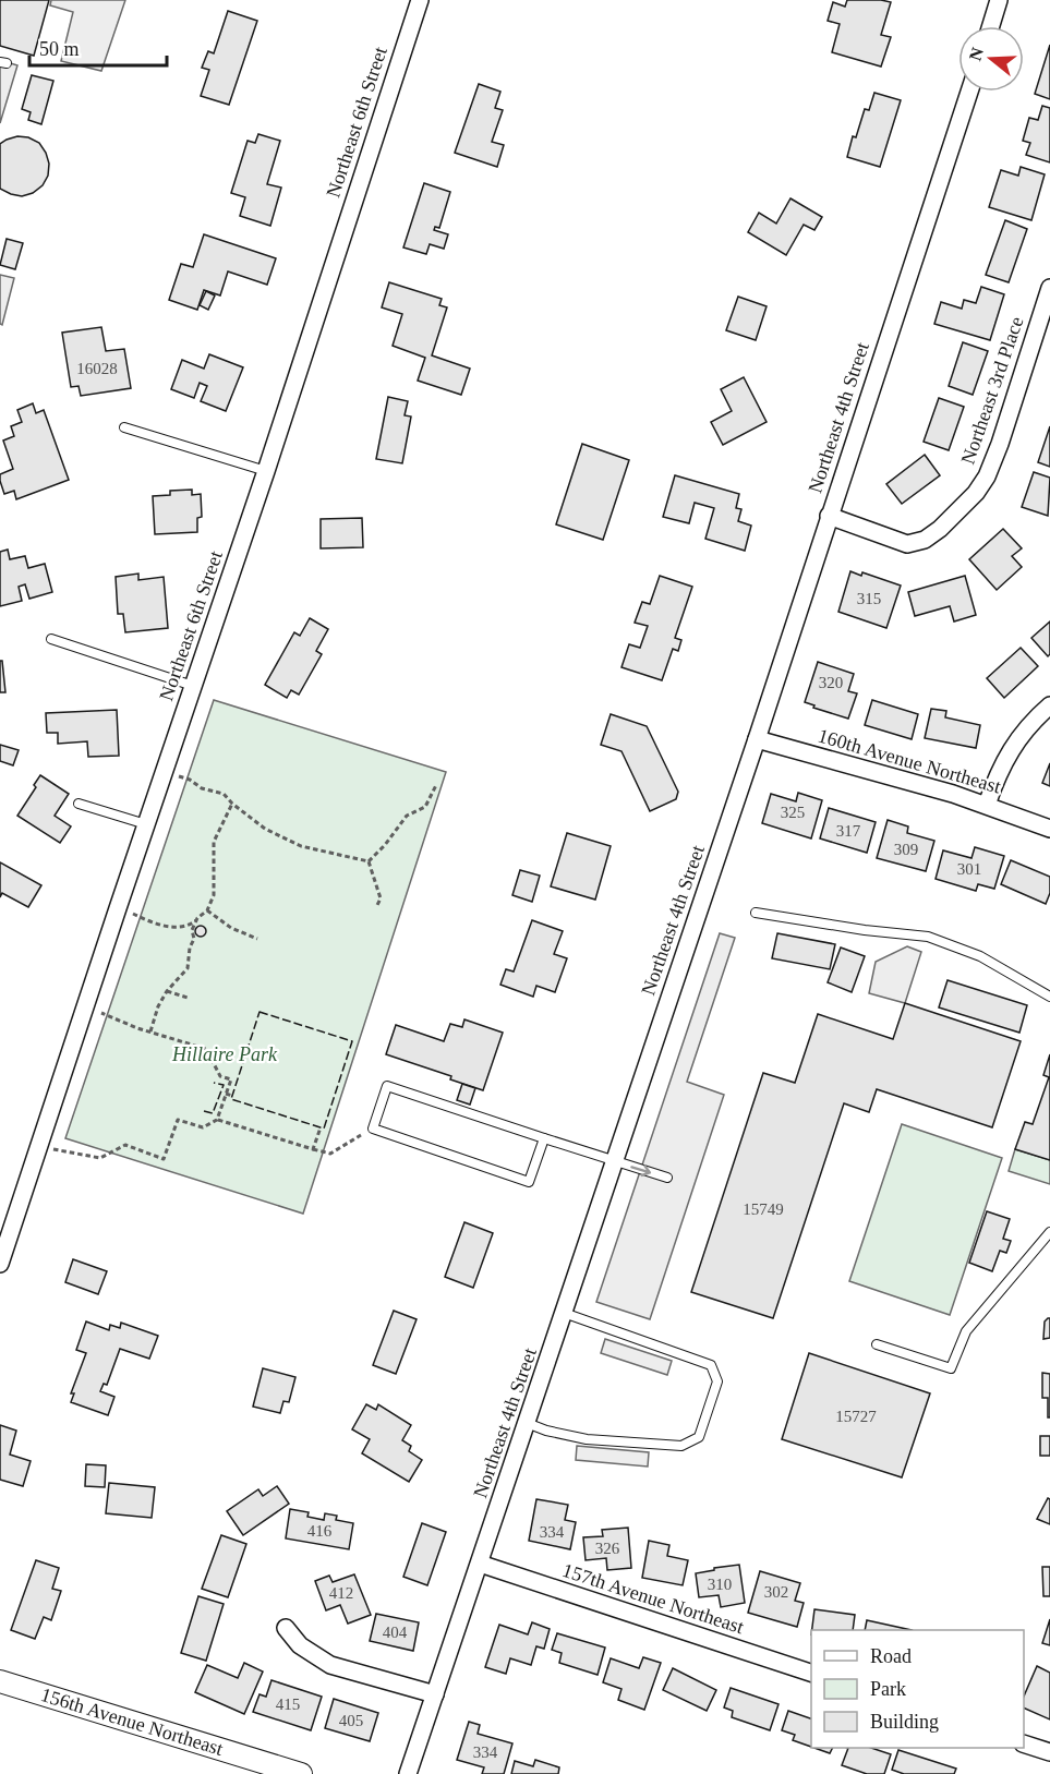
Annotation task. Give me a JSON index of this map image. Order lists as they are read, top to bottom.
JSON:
{
  "streets": {
    "street": [
      "Northeast 6th Street",
      "Northeast 3rd Place",
      "Northeast 4th Street",
      "160th Avenue Northeast",
      "157th Avenue Northeast",
      "156th Avenue Northeast"
    ]
  },
  "crossings": [
    ["Northeast 3rd Place", "Northeast 4th Street"],
    ["Northeast 4th Street", "160th Avenue Northeast"],
    ["Northeast 4th Street", "157th Avenue Northeast"]
  ],
  "parks": ["Hillaire Park"],
  "house_numbers": [
    "16028",
    "315",
    "320",
    "325",
    "317",
    "309",
    "301",
    "15749",
    "15727",
    "416",
    "334",
    "326",
    "310",
    "302",
    "412",
    "404",
    "415",
    "405",
    "334"
  ],
  "legend": ["Road", "Park", "Building"],
  "scale_bar": "50 m",
  "north": "left"
}
